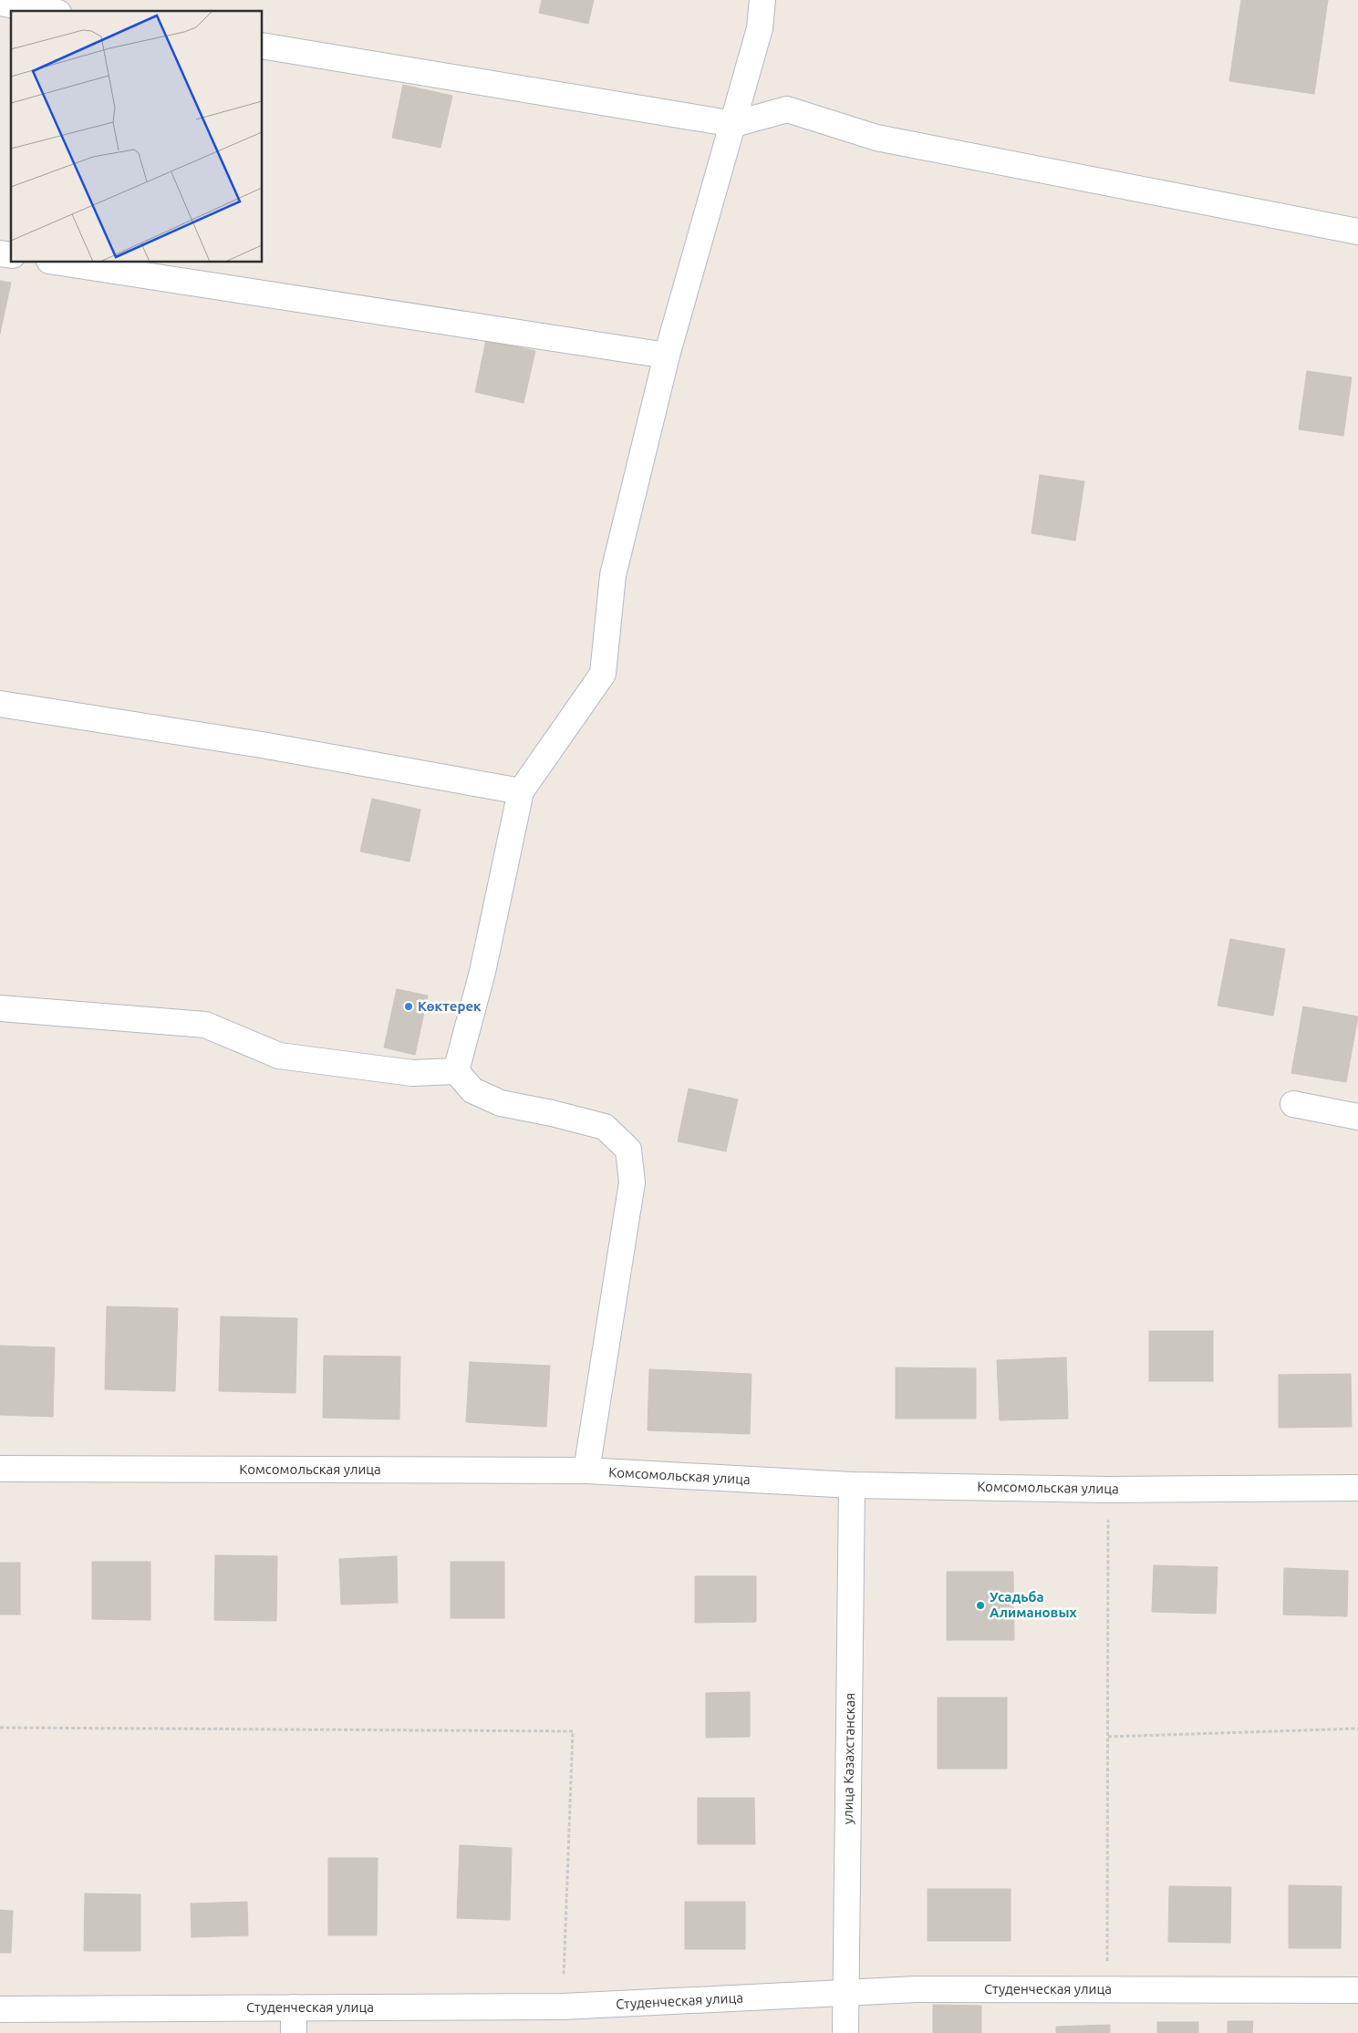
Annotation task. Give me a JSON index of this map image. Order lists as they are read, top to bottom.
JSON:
{
  "streets": {
    "street": ["Комсомольская улица", "улица Казахстанская", "Студенческая улица"]
  },
  "crossings": [
    ["Комсомольская улица", "улица Казахстанская"],
    ["улица Казахстанская", "Студенческая улица"]
  ],
  "places": ["Көктерек", "Усадьба Алимановых"]
}
